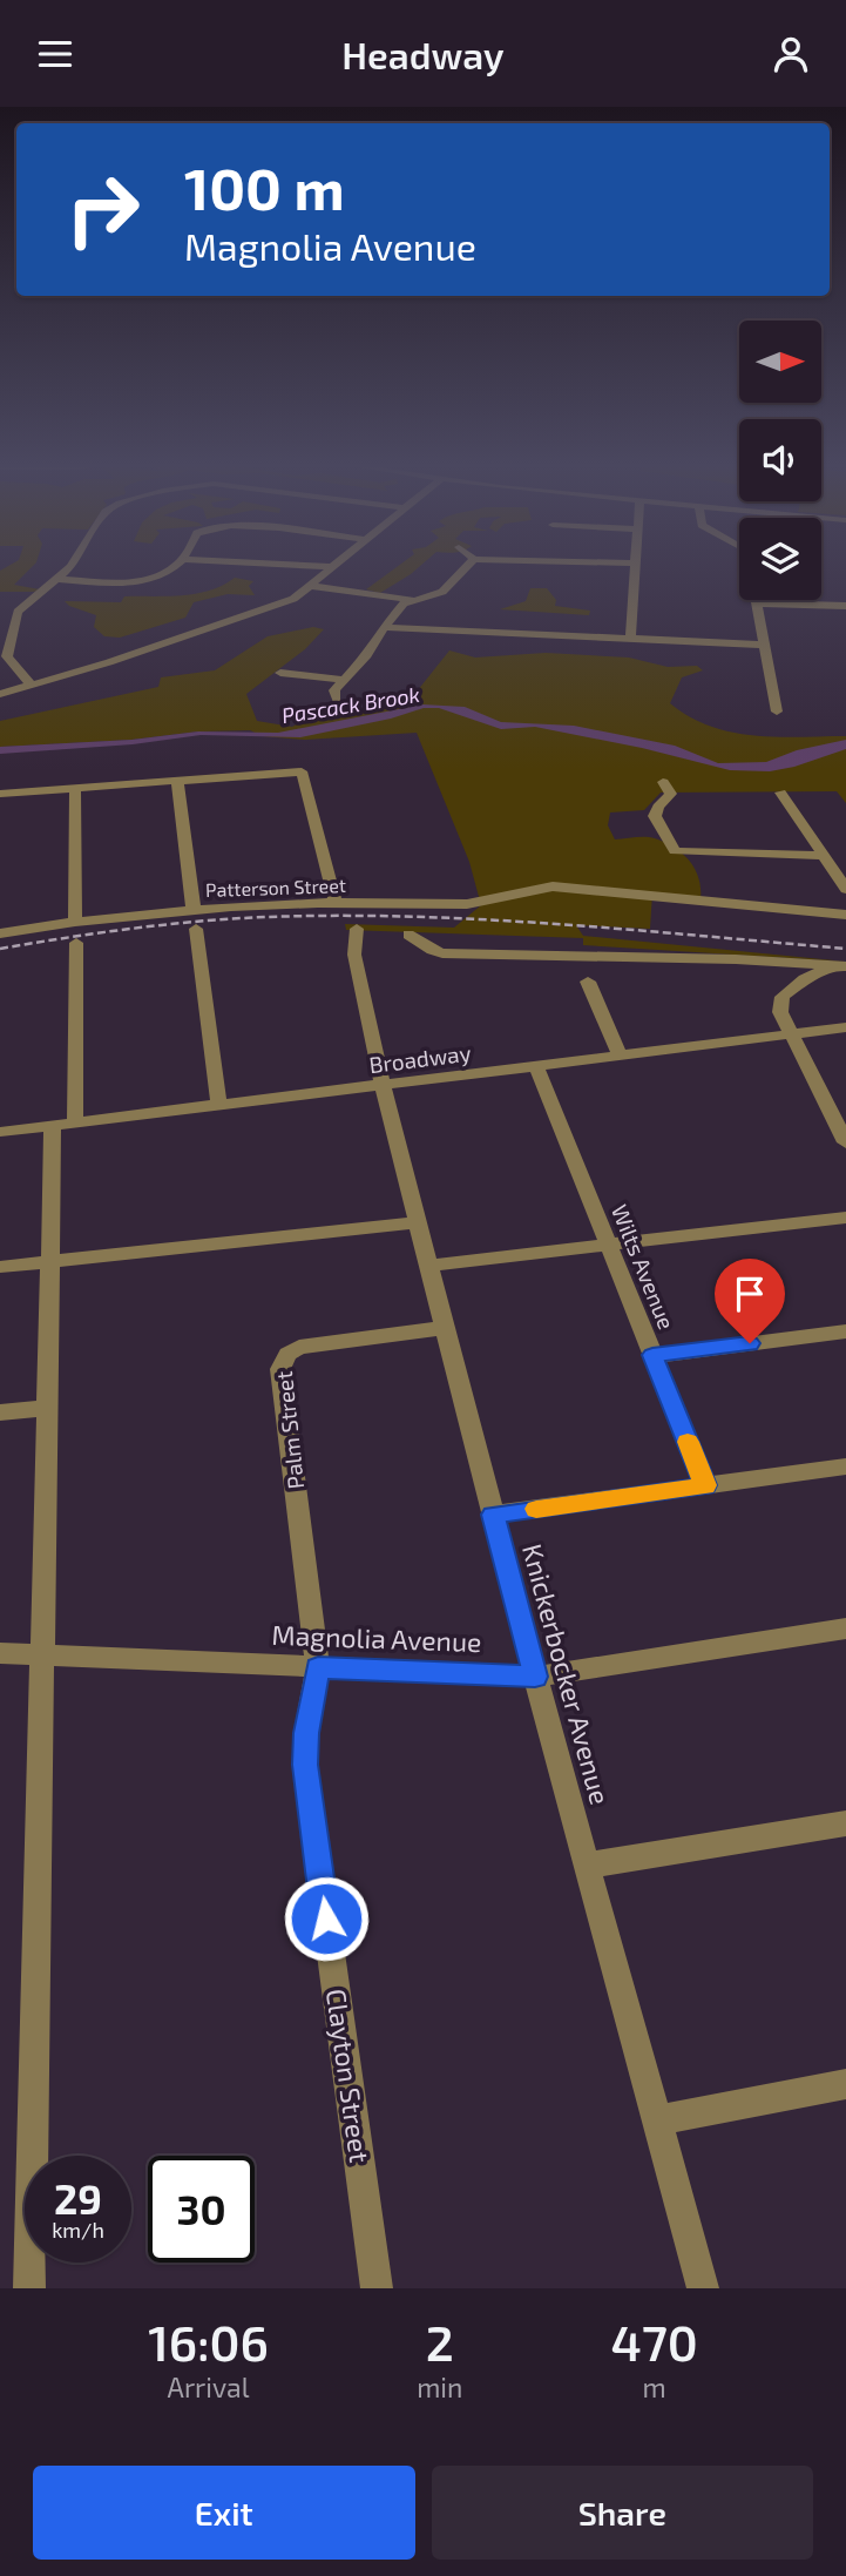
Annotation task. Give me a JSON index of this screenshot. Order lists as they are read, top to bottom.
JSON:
{
  "streets": {
    "street": [
      "Patterson Street",
      "Broadway",
      "Wilts Avenue",
      "Palm Street",
      "Magnolia Avenue",
      "Knickerbocker Avenue",
      "Clayton Street"
    ]
  },
  "crossings": [
    ["Broadway", "Wilts Avenue"],
    ["Broadway", "Knickerbocker Avenue"],
    ["Palm Street", "Magnolia Avenue"],
    ["Palm Street", "Knickerbocker Avenue"],
    ["Palm Street", "Clayton Street"],
    ["Magnolia Avenue", "Knickerbocker Avenue"],
    ["Magnolia Avenue", "Clayton Street"]
  ],
  "water": ["Pascack Brook"],
  "north": "right",
  "page": {
    "header": "Headway",
    "turn": ["100 m", "Magnolia Avenue"],
    "speed": "29 km/h",
    "limit": "30",
    "eta": [
      "16:06",
      "Arrival",
      "2",
      "min",
      "470",
      "m"
    ],
    "buttons": ["Exit", "Share"]
  }
}
